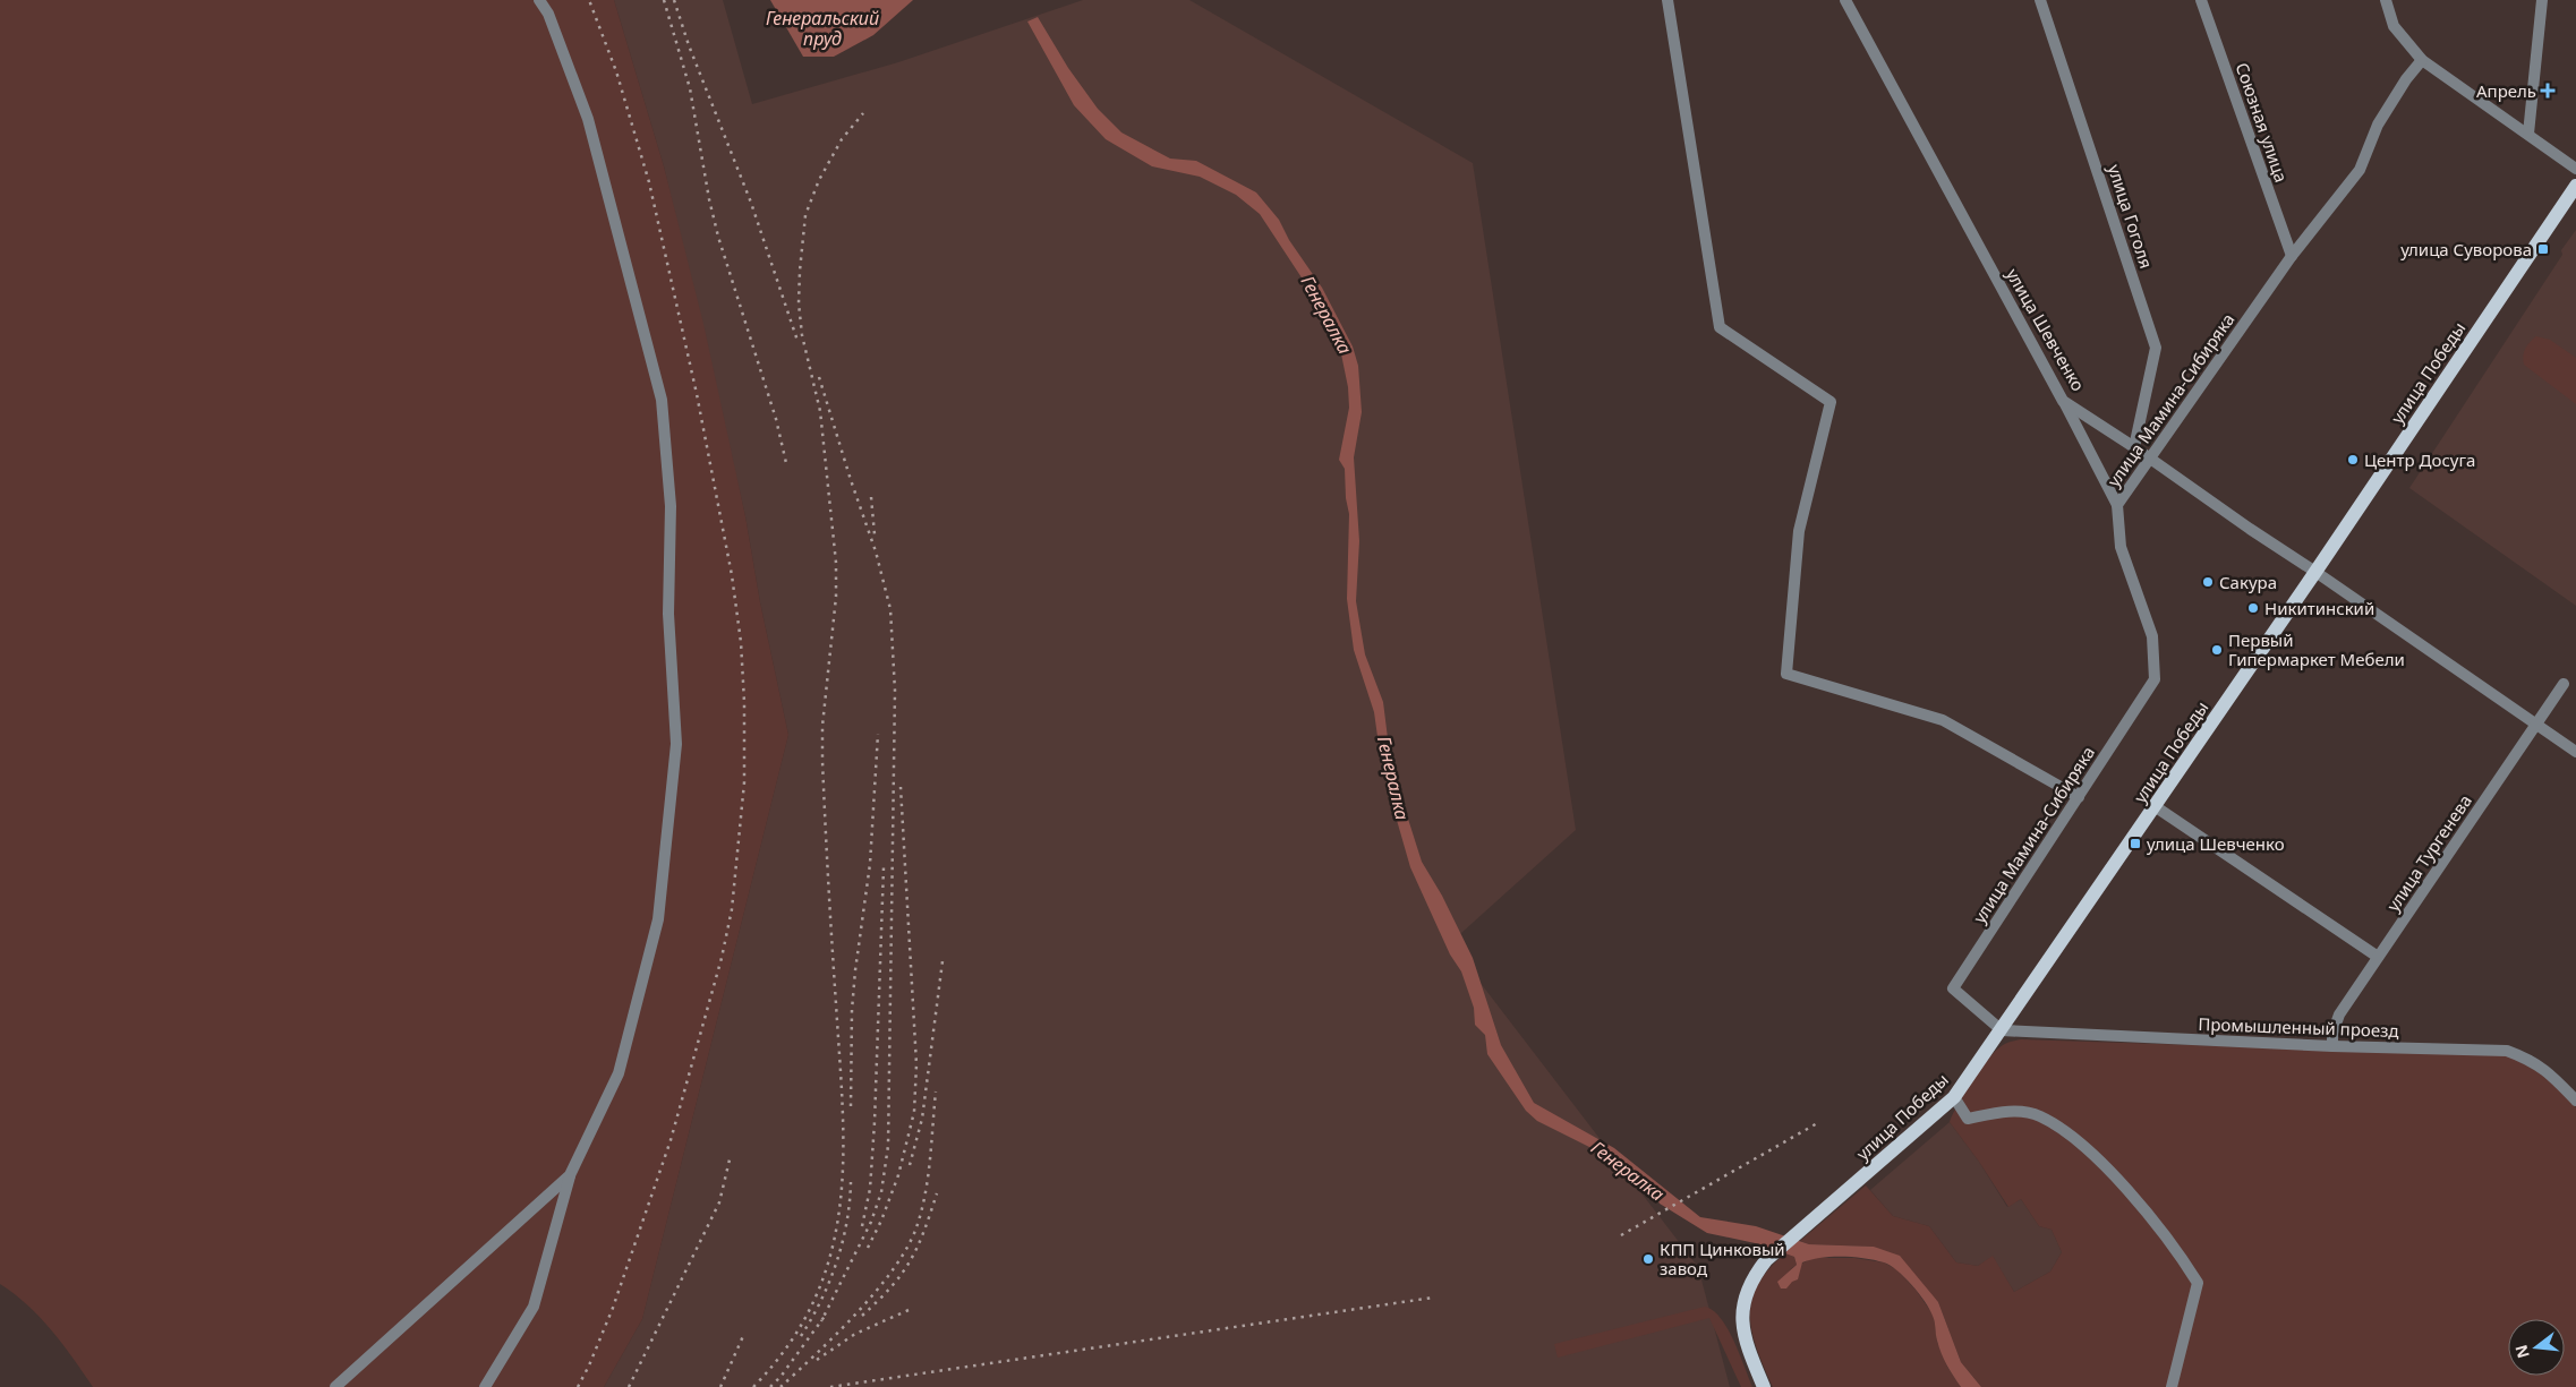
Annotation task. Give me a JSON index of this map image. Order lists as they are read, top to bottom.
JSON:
{
  "streets": {
    "main road": ["улица Победы"],
    "street": [
      "Союзная улица",
      "улица Гоголя",
      "улица Шевченко",
      "улица Мамина-Сибиряка",
      "улица Тургенева",
      "Промышленный проезд"
    ]
  },
  "crossings": [
    ["Союзная улица", "улица Мамина-Сибиряка"],
    ["улица Гоголя", "улица Шевченко"],
    ["улица Шевченко", "улица Победы"],
    ["улица Шевченко", "улица Мамина-Сибиряка"],
    ["улица Шевченко", "улица Тургенева"],
    ["улица Победы", "улица Мамина-Сибиряка"],
    ["улица Победы", "Промышленный проезд"],
    ["улица Мамина-Сибиряка", "Промышленный проезд"],
    ["улица Тургенева", "Промышленный проезд"]
  ],
  "water": ["Генеральский пруд", "Генералка"],
  "places": {
    "health": ["Апрель"],
    "transit": ["улица Суворова", "улица Шевченко"],
    "other": [
      "Центр Досуга",
      "Сакура",
      "Никитинский",
      "Первый Гипермаркет Мебели",
      "КПП Цинковый завод"
    ]
  },
  "north": "left"
}
